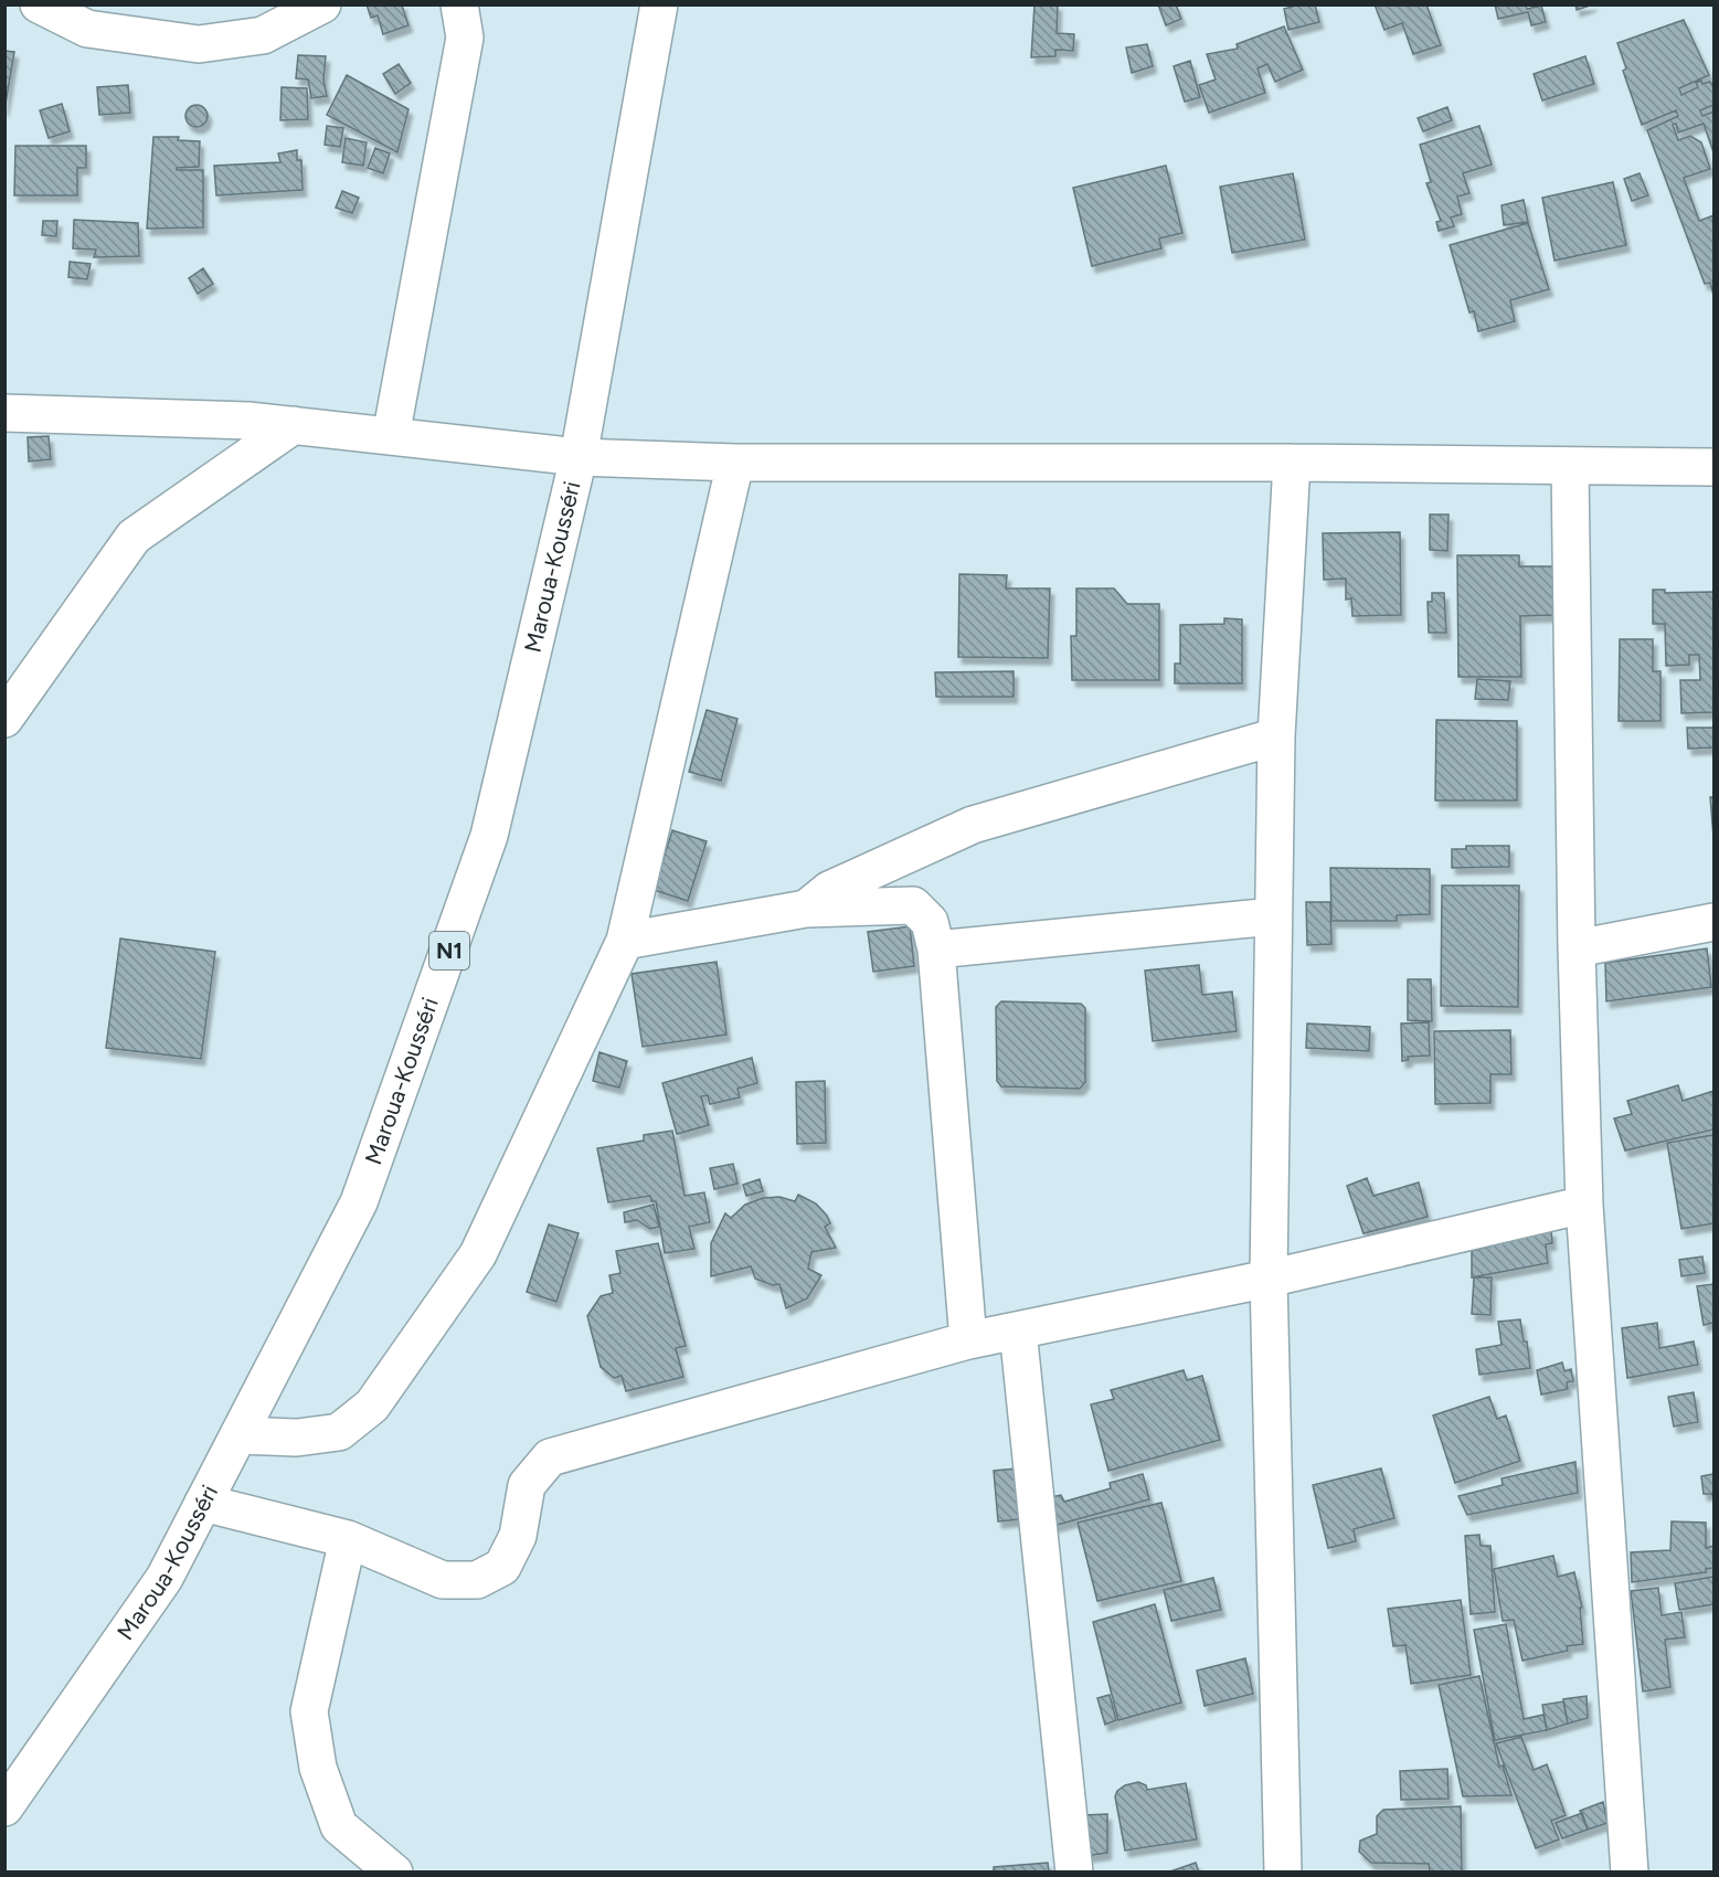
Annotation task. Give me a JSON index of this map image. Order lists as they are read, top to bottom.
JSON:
{
  "streets": {
    "main road": ["Maroua-Kousséri", "N1"]
  }
}
